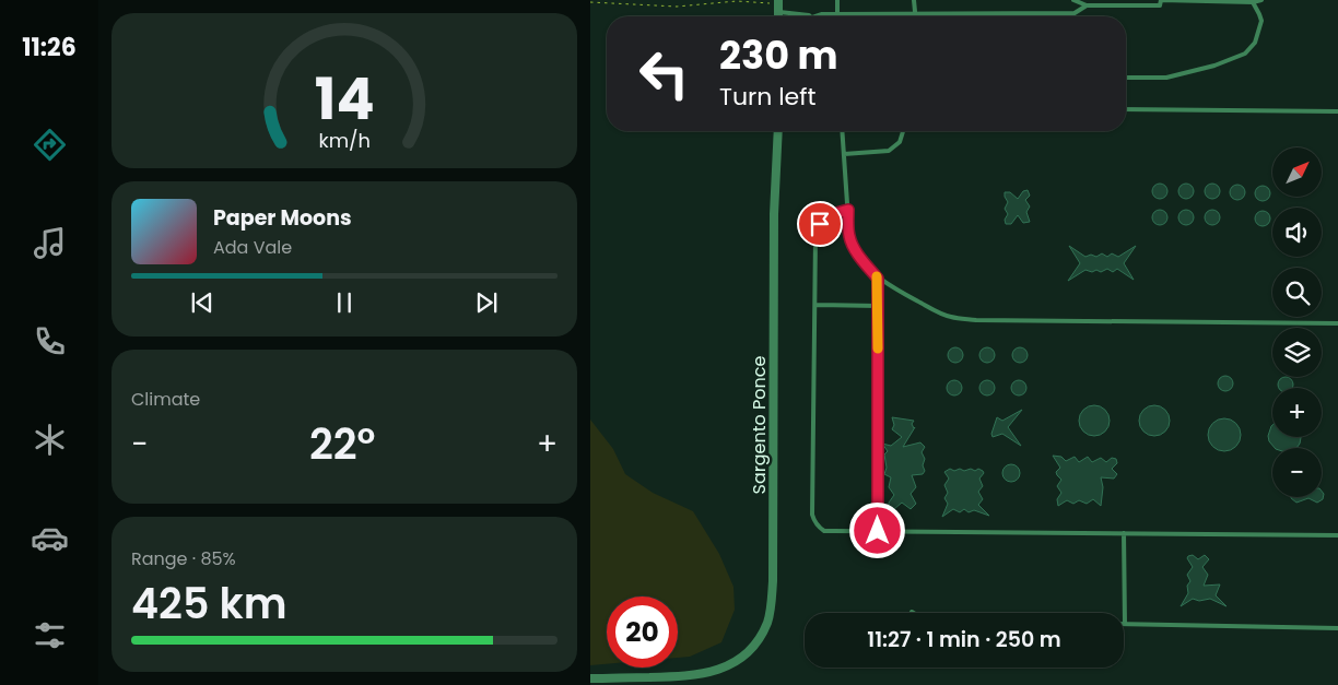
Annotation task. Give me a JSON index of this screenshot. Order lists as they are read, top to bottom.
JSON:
{
  "streets": {
    "street": ["Sargento Ponce"]
  },
  "north": "top right",
  "page": {
    "tabs": "11:26",
    "turn": ["230 m", "Turn left"],
    "map_buttons": ["+", "−"],
    "song": ["Paper Moons", "Ada Vale"],
    "tile": [
      "Climate",
      ["Range · 85%", "425 km"]
    ],
    "heat": ["−", "22°", "+"],
    "limit": "20",
    "trip": "11:27 · 1 min · 250 m",
    "gauge": ["14", "km/h"]
  }
}
